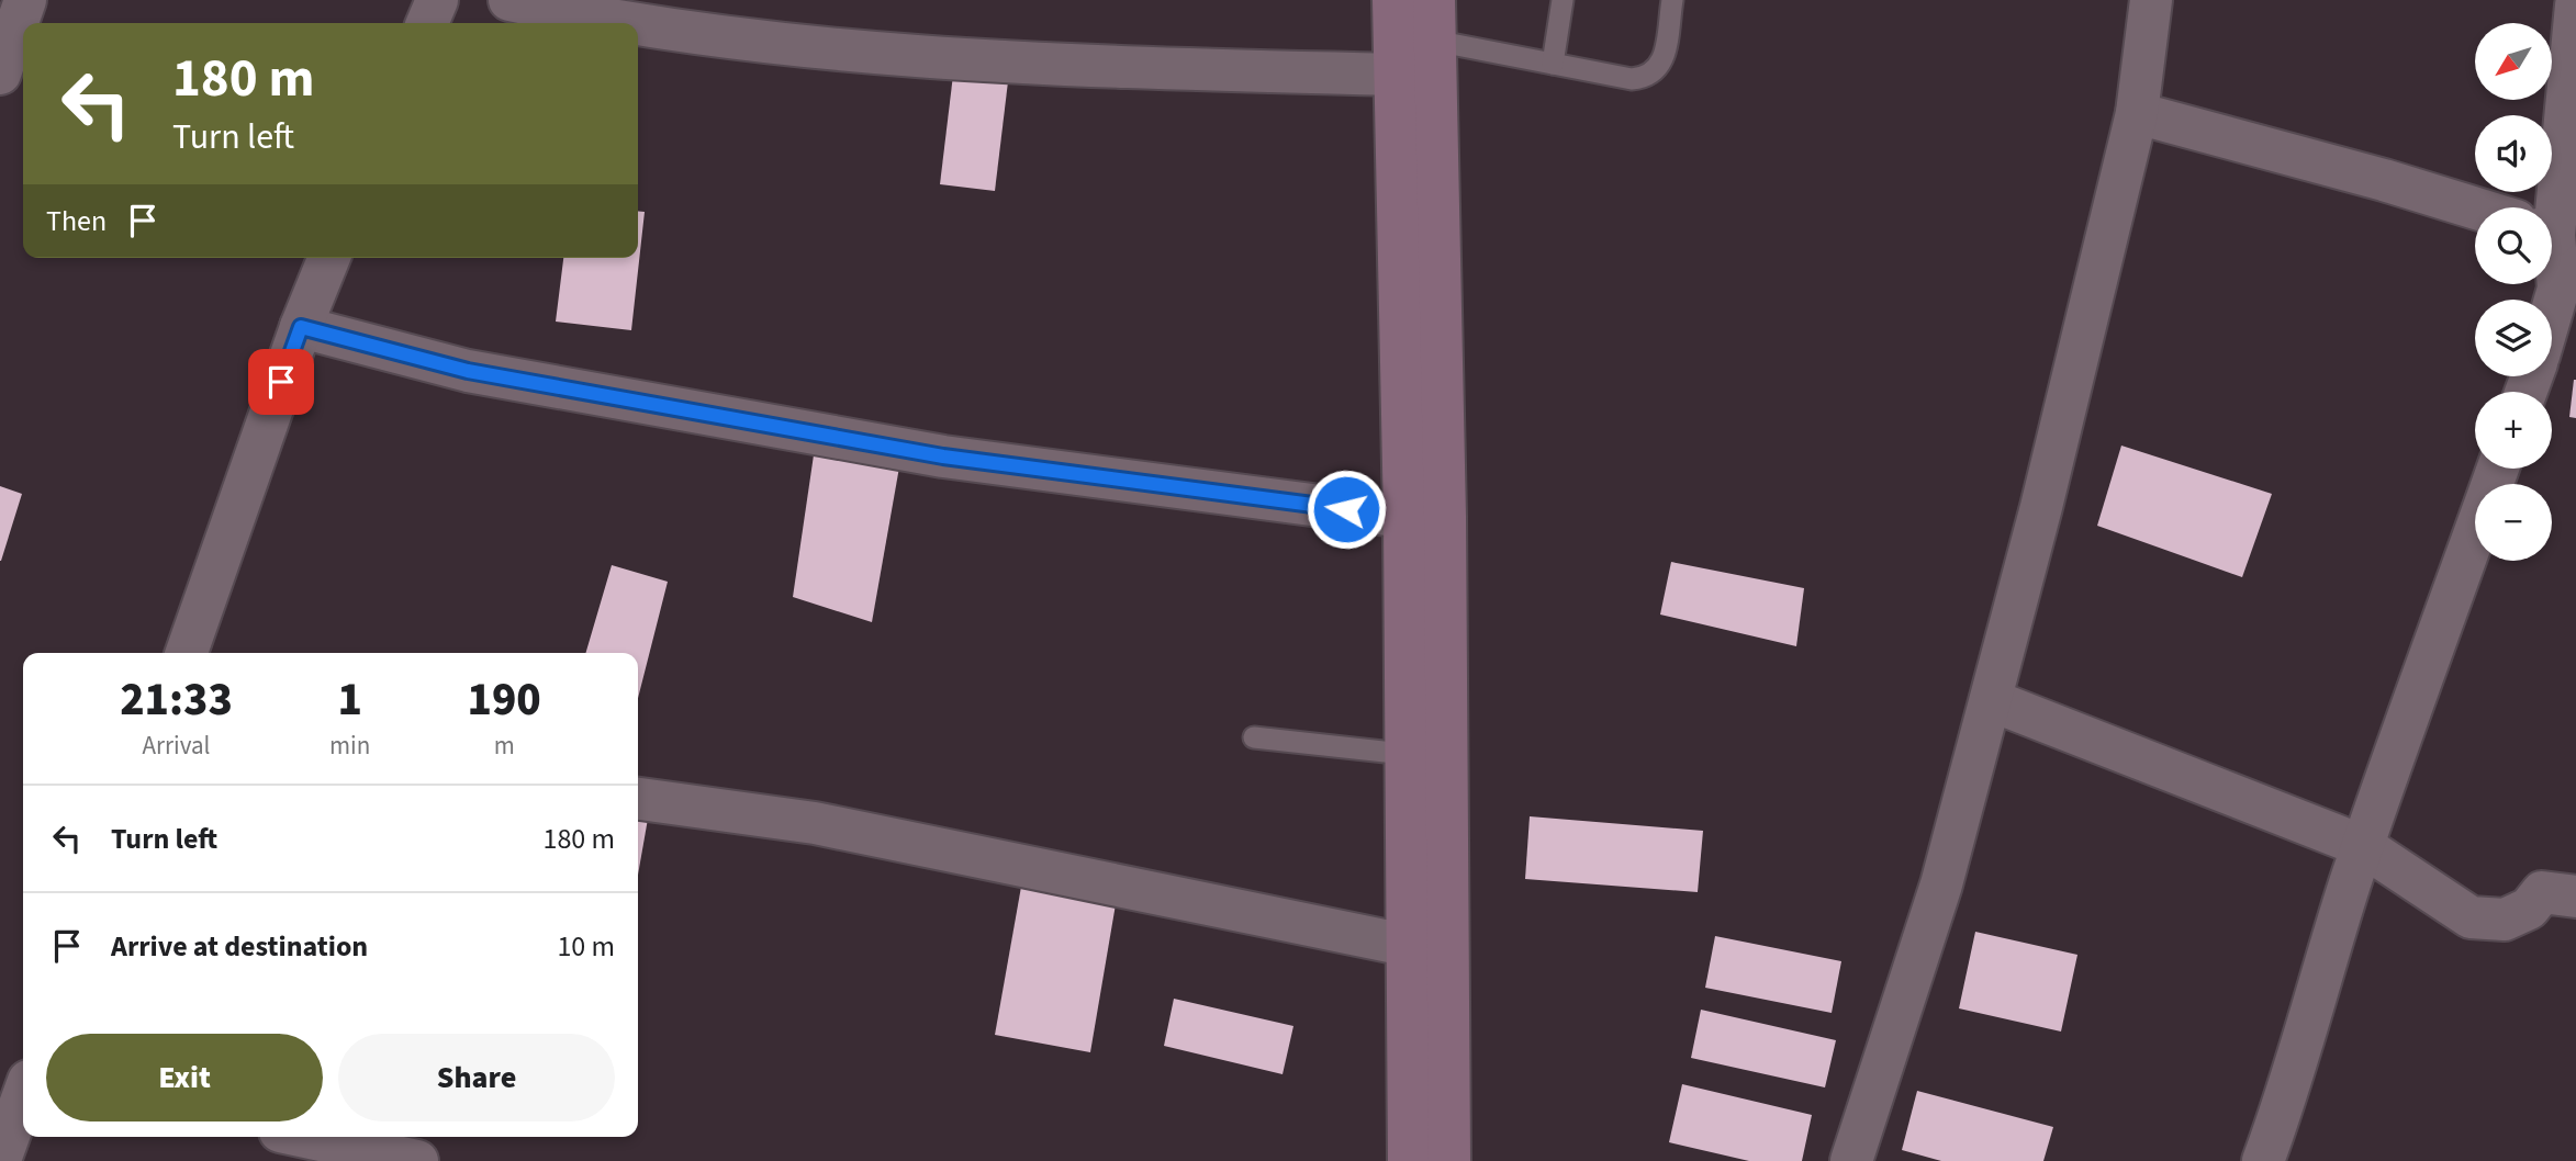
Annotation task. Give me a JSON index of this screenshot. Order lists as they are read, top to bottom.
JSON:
{
  "north": "bottom left",
  "page": {
    "map_buttons": ["+", "−"],
    "turn": ["180 m", "Turn left"],
    "then": "Then",
    "eta": [
      "21:33",
      "Arrival",
      "1",
      "min",
      "190",
      "m"
    ],
    "list": [
      {
        "name": "Turn left",
        "value": "180 m"
      },
      {
        "name": "Arrive at destination",
        "value": "10 m"
      }
    ],
    "buttons": ["Exit", "Share"]
  }
}
